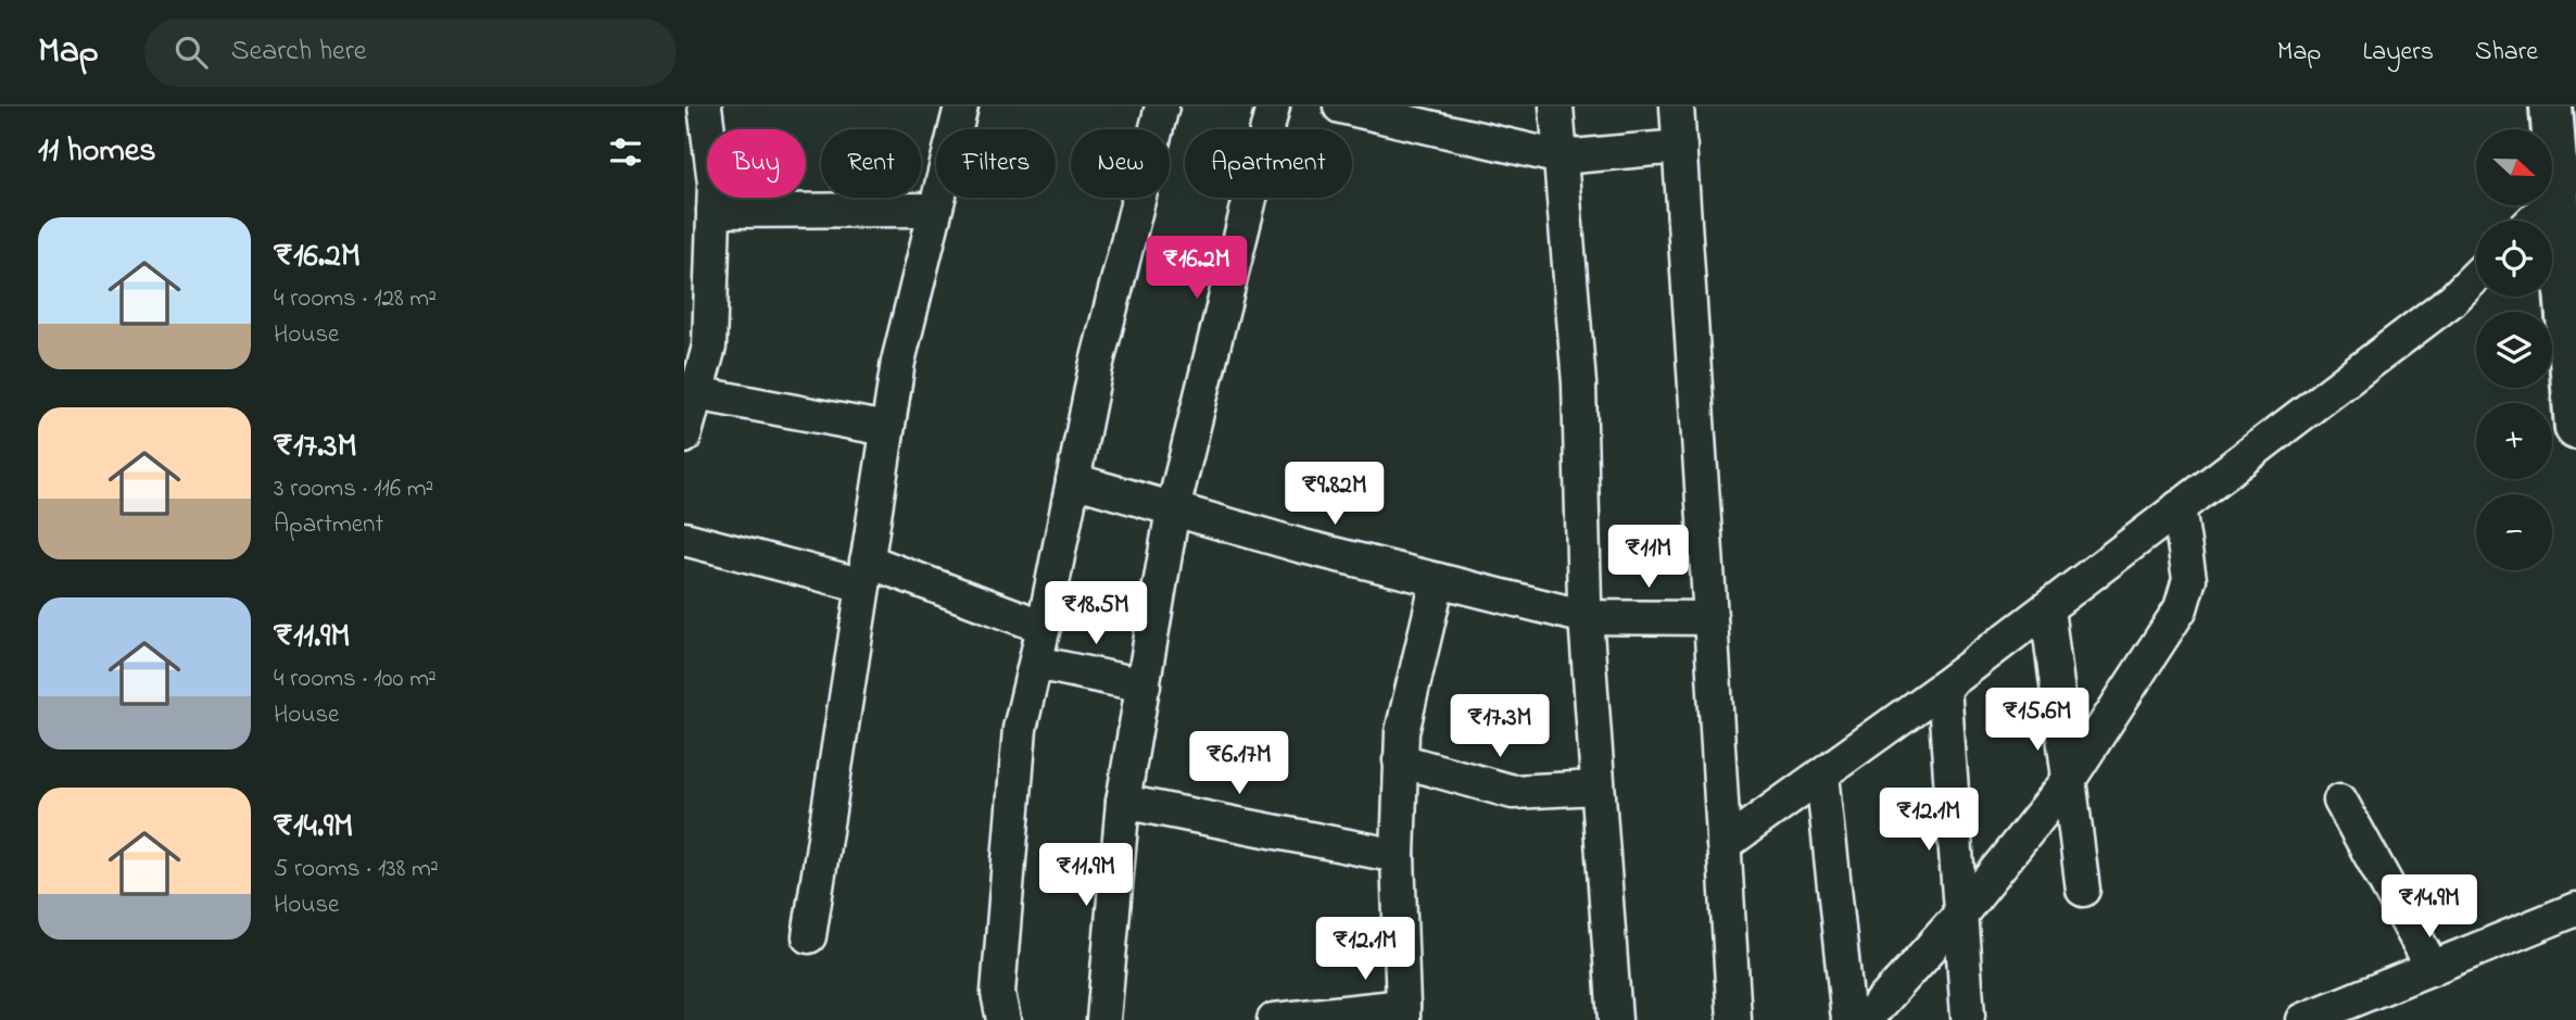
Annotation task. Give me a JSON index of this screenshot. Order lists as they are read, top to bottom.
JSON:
{
  "north": "right",
  "page": {
    "header": "Map",
    "search": "Search here",
    "nav": ["Map", "Layers", "Share"],
    "heading": "11 homes",
    "map_buttons": ["+", "−"],
    "chip": [
      "Buy",
      "Rent",
      "Filters",
      "New",
      "Apartment"
    ],
    "list": [
      {
        "name": "₹16.2M",
        "note": "4 rooms · 128 m² · House"
      },
      {
        "name": "₹17.3M",
        "note": "3 rooms · 116 m² · Apartment"
      },
      {
        "name": "₹11.9M",
        "note": "4 rooms · 100 m² · House"
      },
      {
        "name": "₹14.9M",
        "note": "5 rooms · 138 m² · House"
      }
    ],
    "price": [
      "₹16.2M",
      "₹9.82M",
      "₹11M",
      "₹18.5M",
      "₹15.6M",
      "₹17.3M",
      "₹6.17M",
      "₹12.1M",
      "₹11.9M",
      "₹14.9M",
      "₹12.1M"
    ]
  }
}
